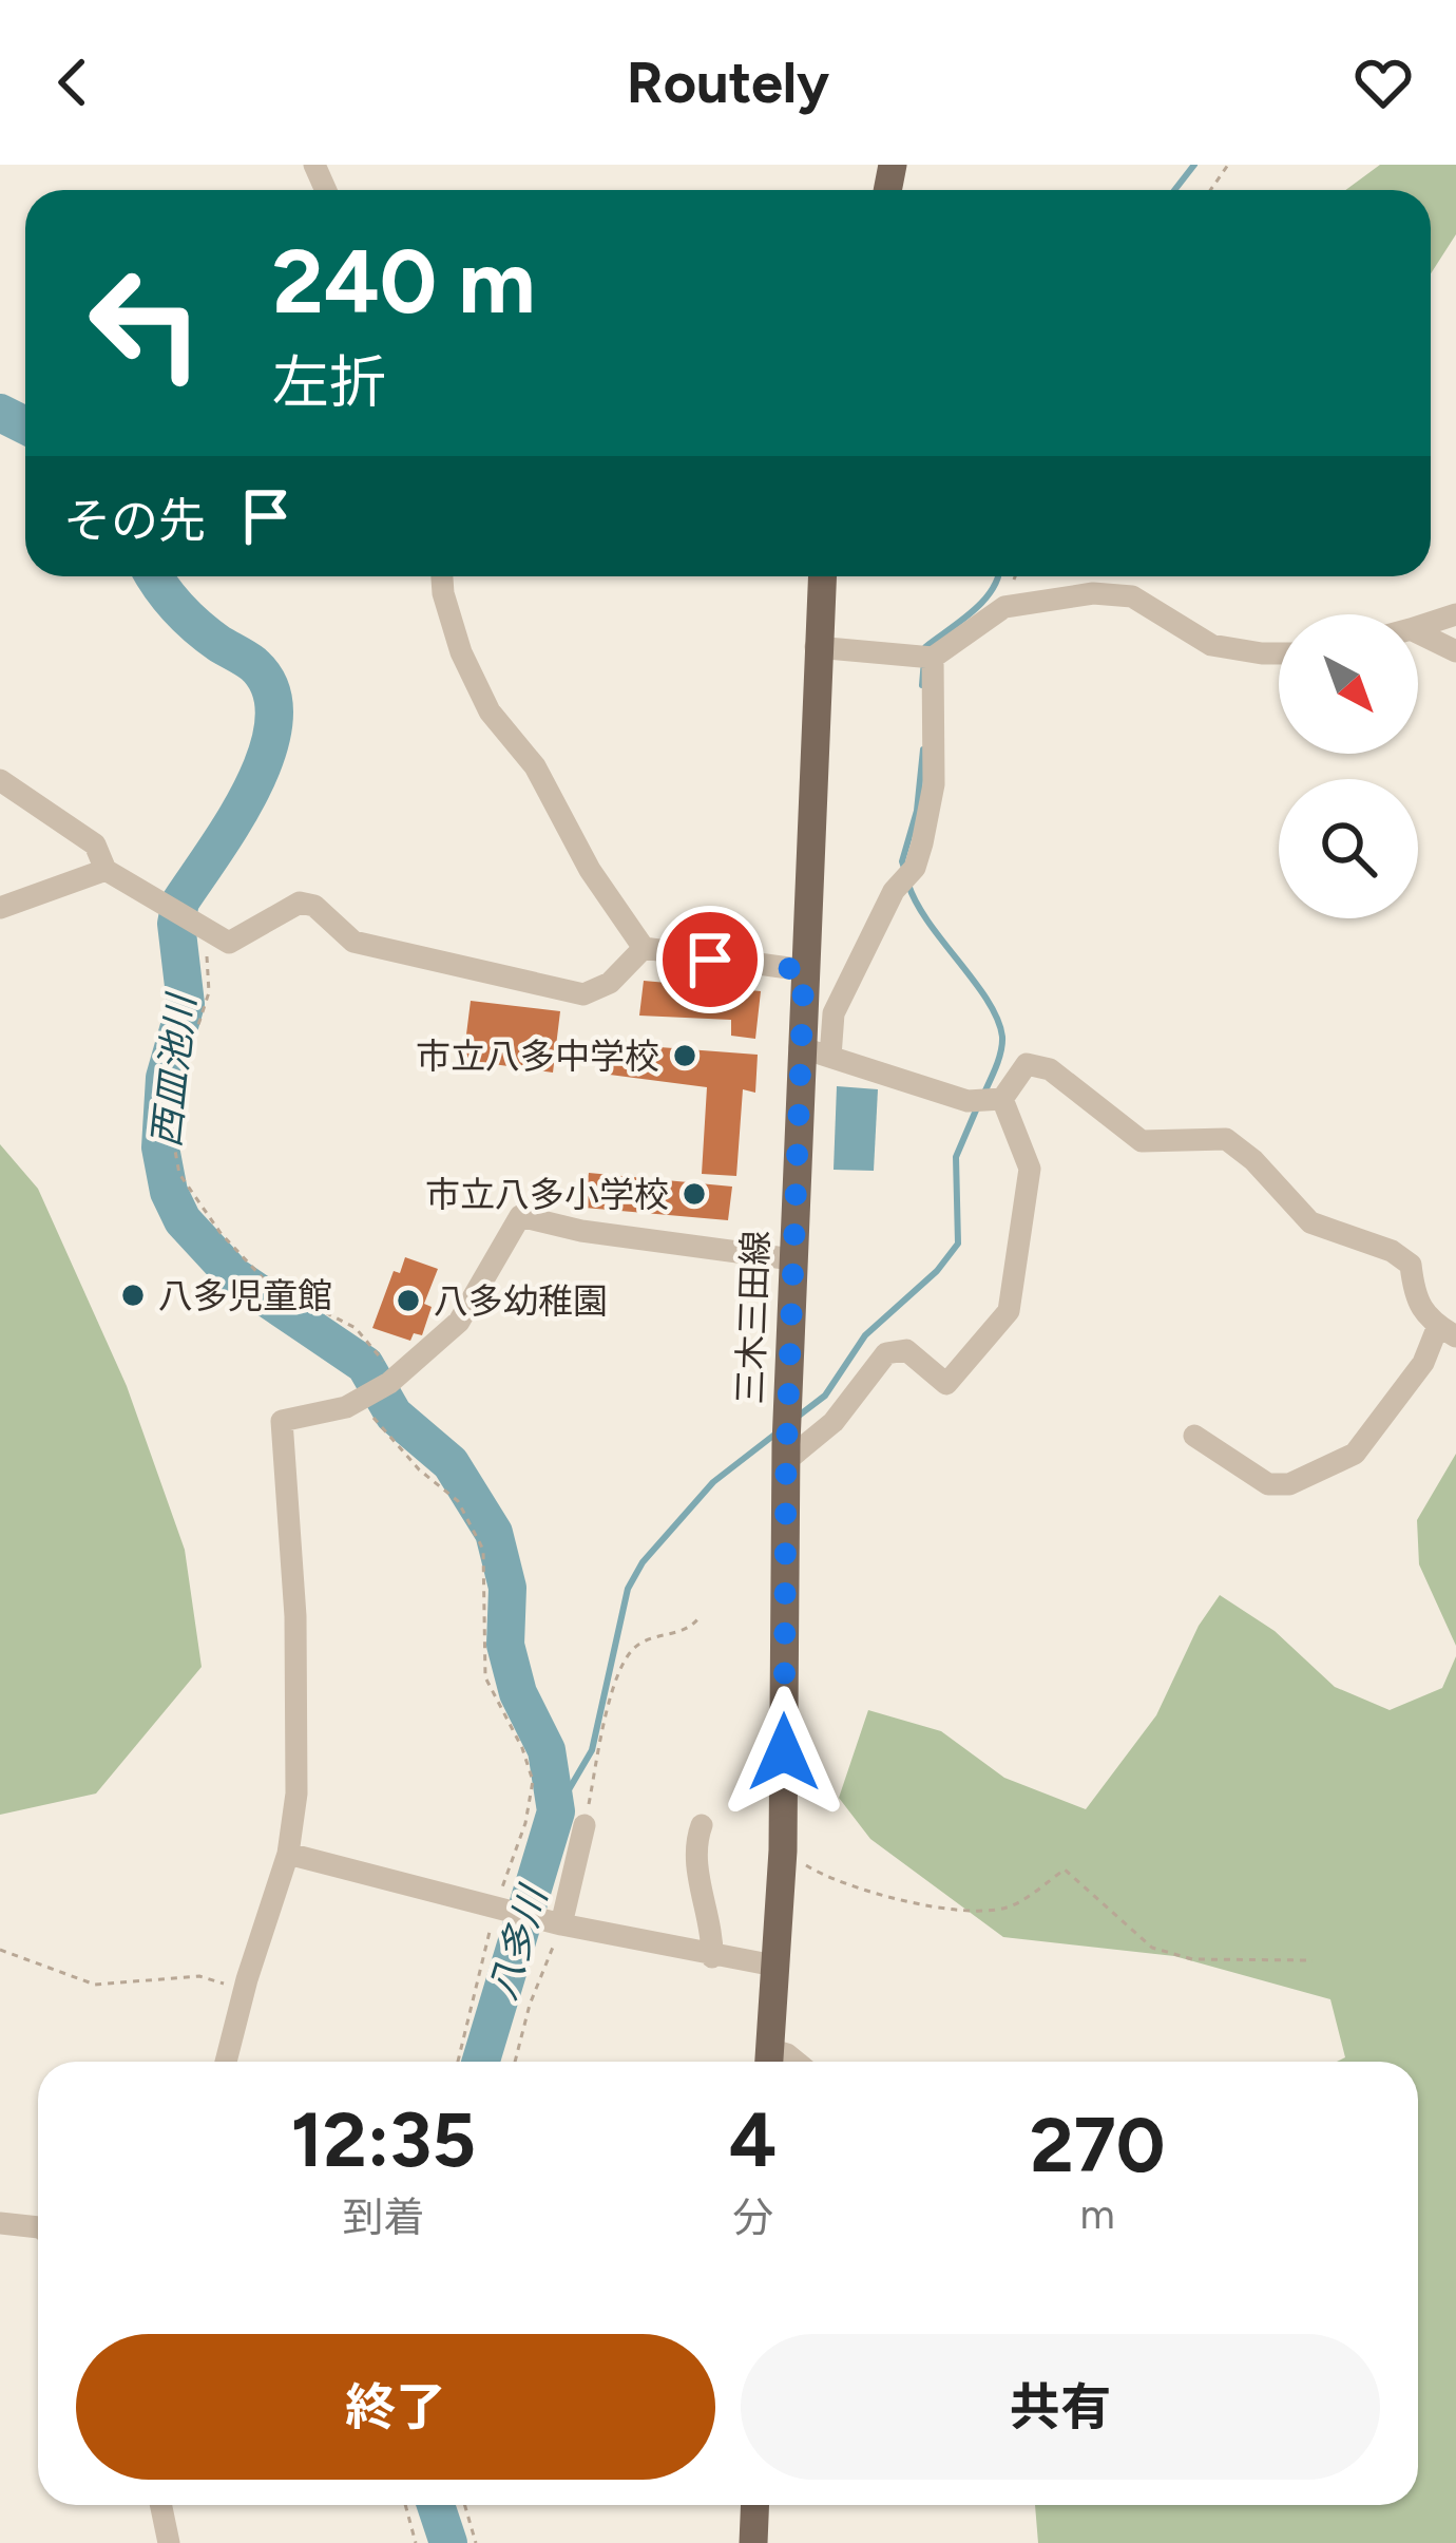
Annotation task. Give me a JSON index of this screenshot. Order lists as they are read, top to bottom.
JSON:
{
  "streets": {
    "main road": ["三木三田線"]
  },
  "water": ["西皿池川", "八多川"],
  "places": [
    "市立八多中学校",
    "市立八多小学校",
    "八多児童館",
    "八多幼稚園"
  ],
  "north": "bottom right",
  "page": {
    "header": "Routely",
    "turn": ["240 m", "左折"],
    "then": "その先",
    "eta": [
      "12:35",
      "到着",
      "4",
      "分",
      "270",
      "m"
    ],
    "buttons": ["終了", "共有"]
  }
}
